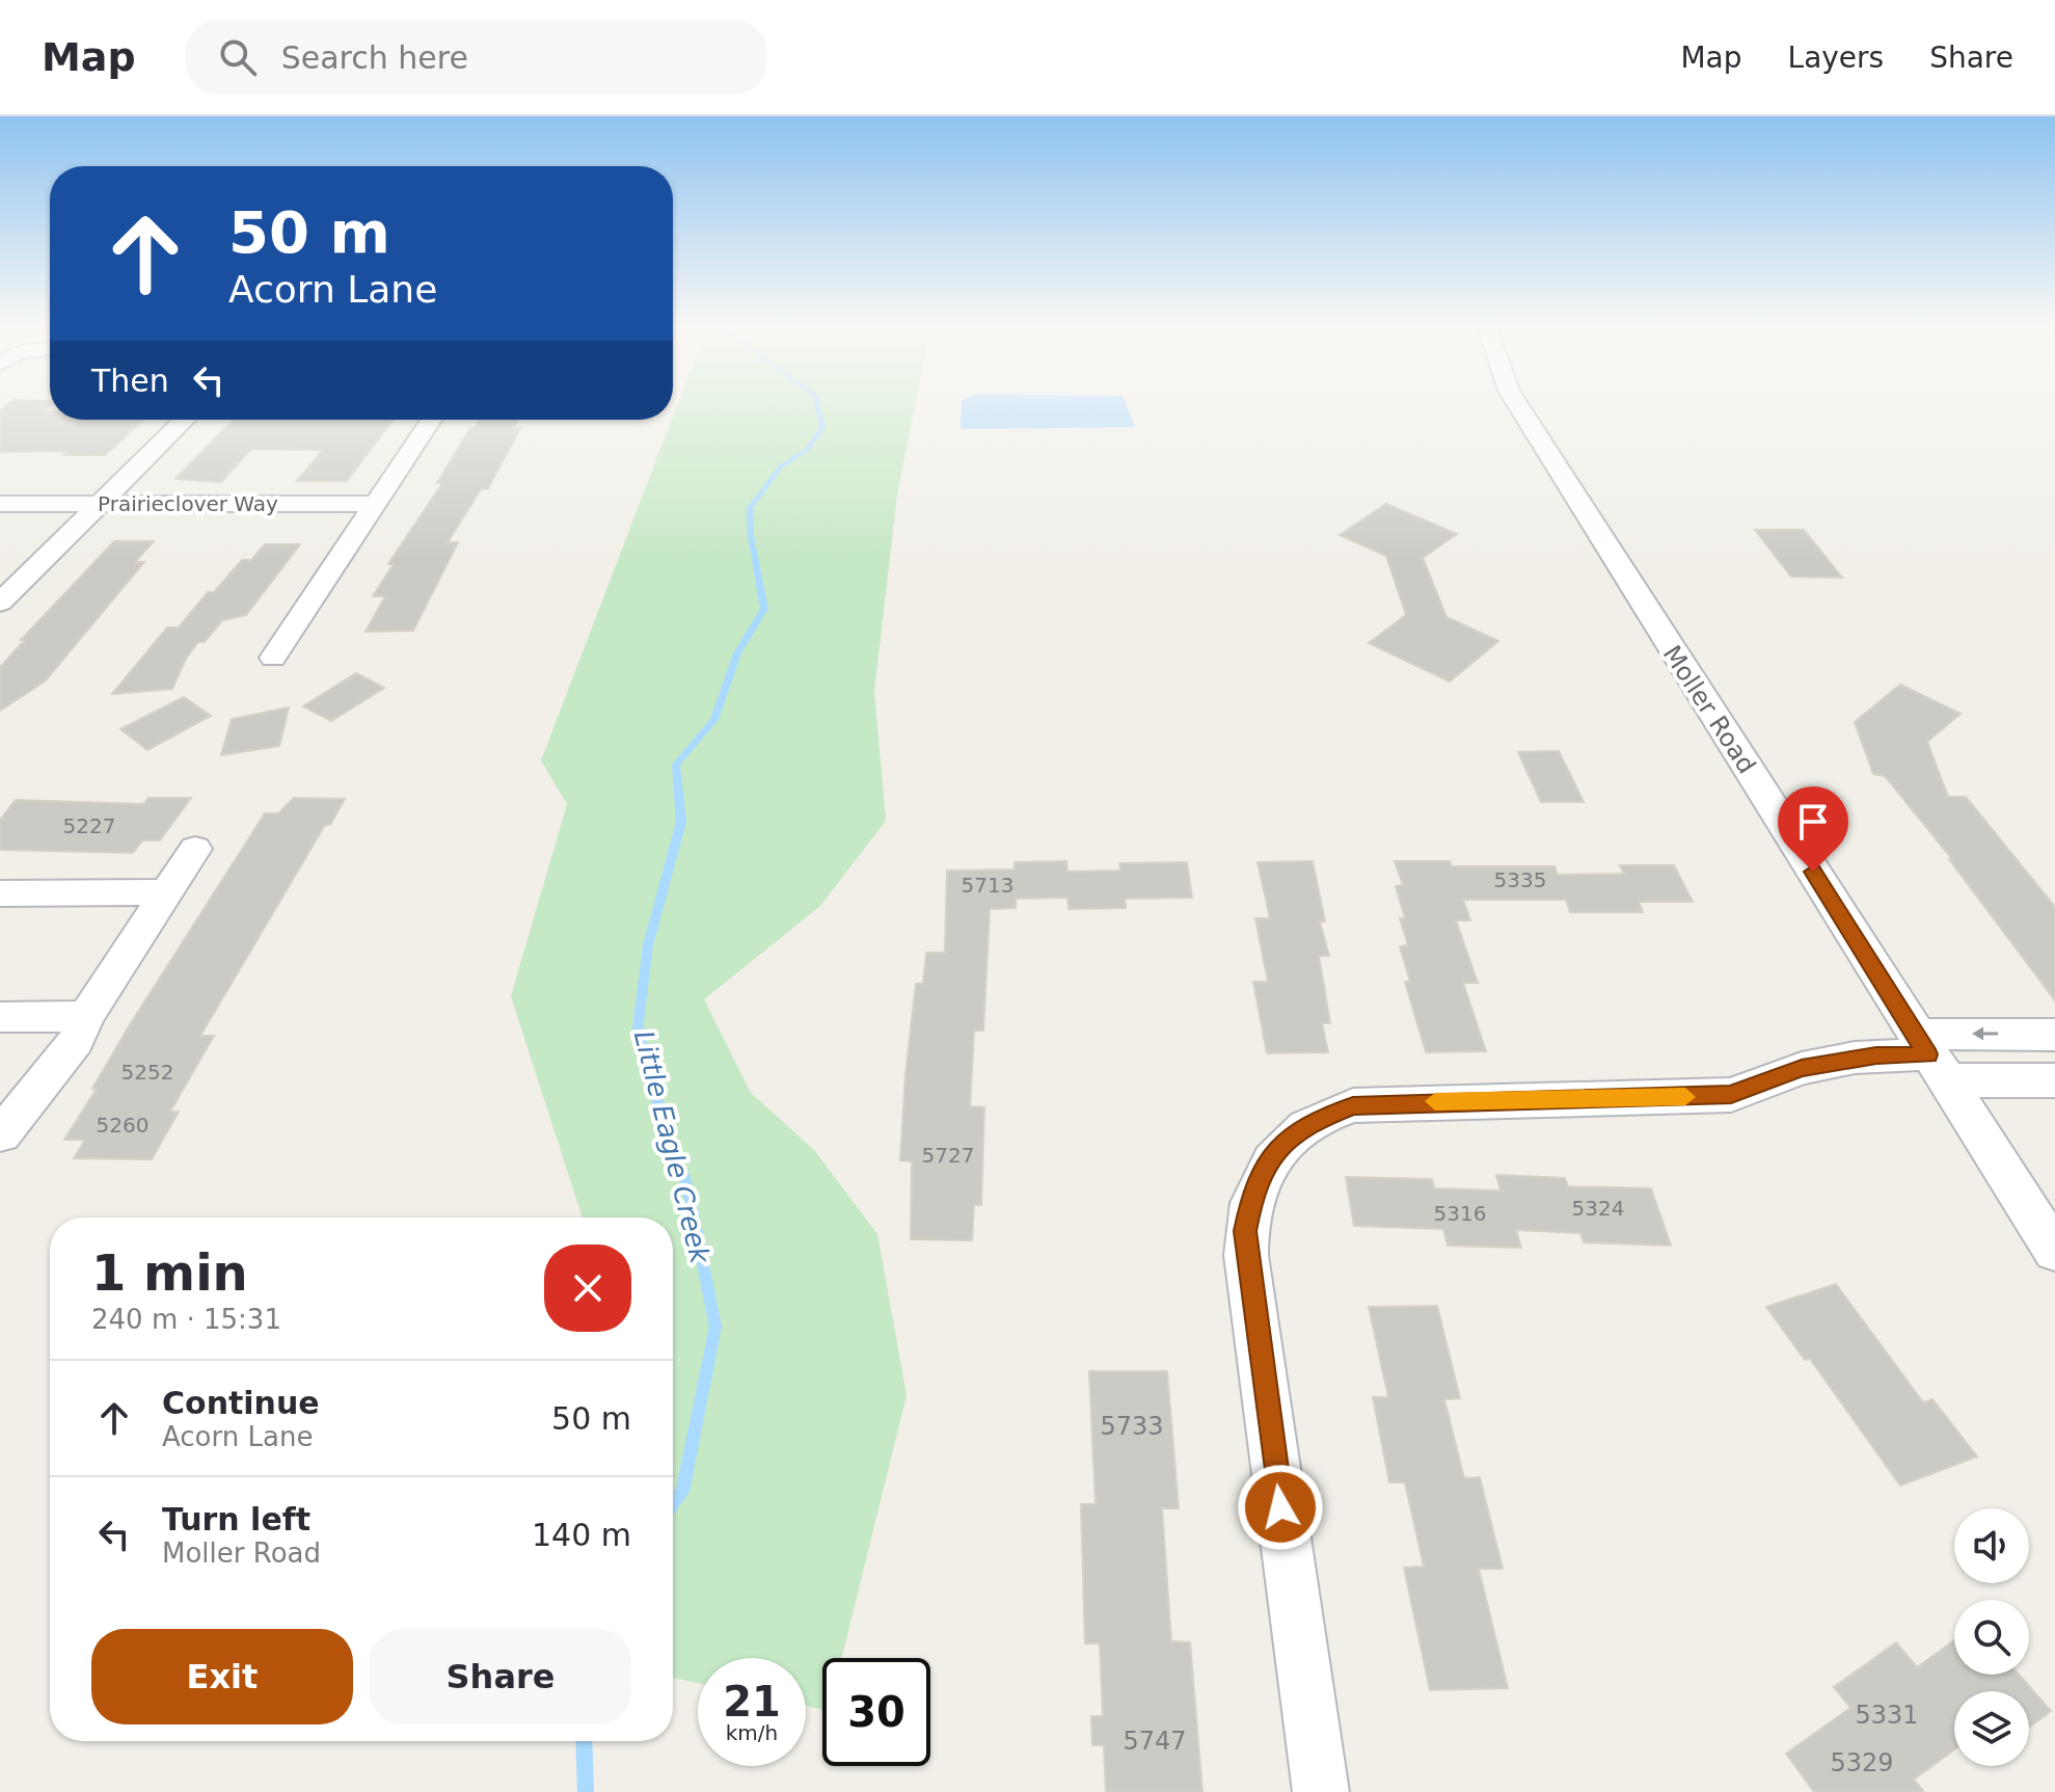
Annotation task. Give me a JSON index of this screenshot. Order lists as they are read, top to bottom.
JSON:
{
  "streets": {
    "street": ["Prairieclover Way", "Moller Road"]
  },
  "water": ["Little Eagle Creek"],
  "house_numbers": [
    "5227",
    "5335",
    "5713",
    "5252",
    "5260",
    "5727",
    "5324",
    "5316",
    "5733",
    "5331",
    "5747",
    "5329"
  ],
  "page": {
    "header": "Map",
    "search": "Search here",
    "nav": ["Map", "Layers", "Share"],
    "turn": ["50 m", "Acorn Lane"],
    "then": "Then",
    "heading": ["1 min", "240 m · 15:31"],
    "list": [
      {
        "name": "Continue",
        "note": "Acorn Lane",
        "value": "50 m"
      },
      {
        "name": "Turn left",
        "note": "Moller Road",
        "value": "140 m"
      }
    ],
    "buttons": ["Exit", "Share"],
    "speed": "21 km/h",
    "limit": "30"
  }
}
